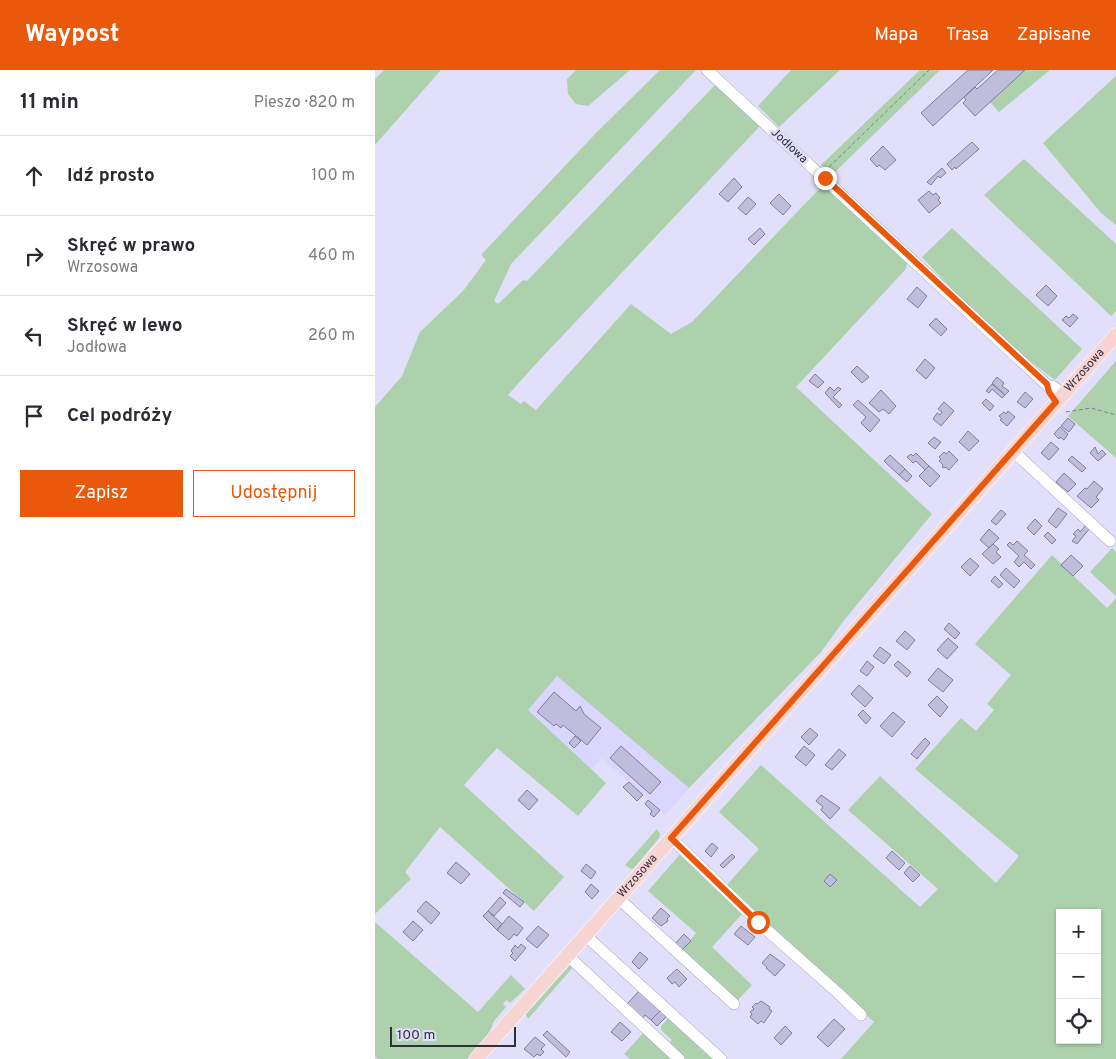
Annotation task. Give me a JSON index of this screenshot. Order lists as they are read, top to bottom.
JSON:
{
  "streets": {
    "main road": ["Wrzosowa"],
    "street": ["Jodłowa"]
  },
  "crossings": [
    ["Jodłowa", "Wrzosowa"]
  ],
  "scale_bar": "100 m",
  "page": {
    "header": "Waypost",
    "nav": ["Mapa", "Trasa", "Zapisane"],
    "heading": ["11 min", "Pieszo · 820 m"],
    "list": [
      ["Idź prosto", "100 m"],
      ["Skręć w prawo", "Wrzosowa", "460 m"],
      ["Skręć w lewo", "Jodłowa", "260 m"],
      "Cel podróży"
    ],
    "buttons": ["Zapisz", "Udostępnij"],
    "map_buttons": ["+", "−"],
    "scale": "100 m"
  }
}
